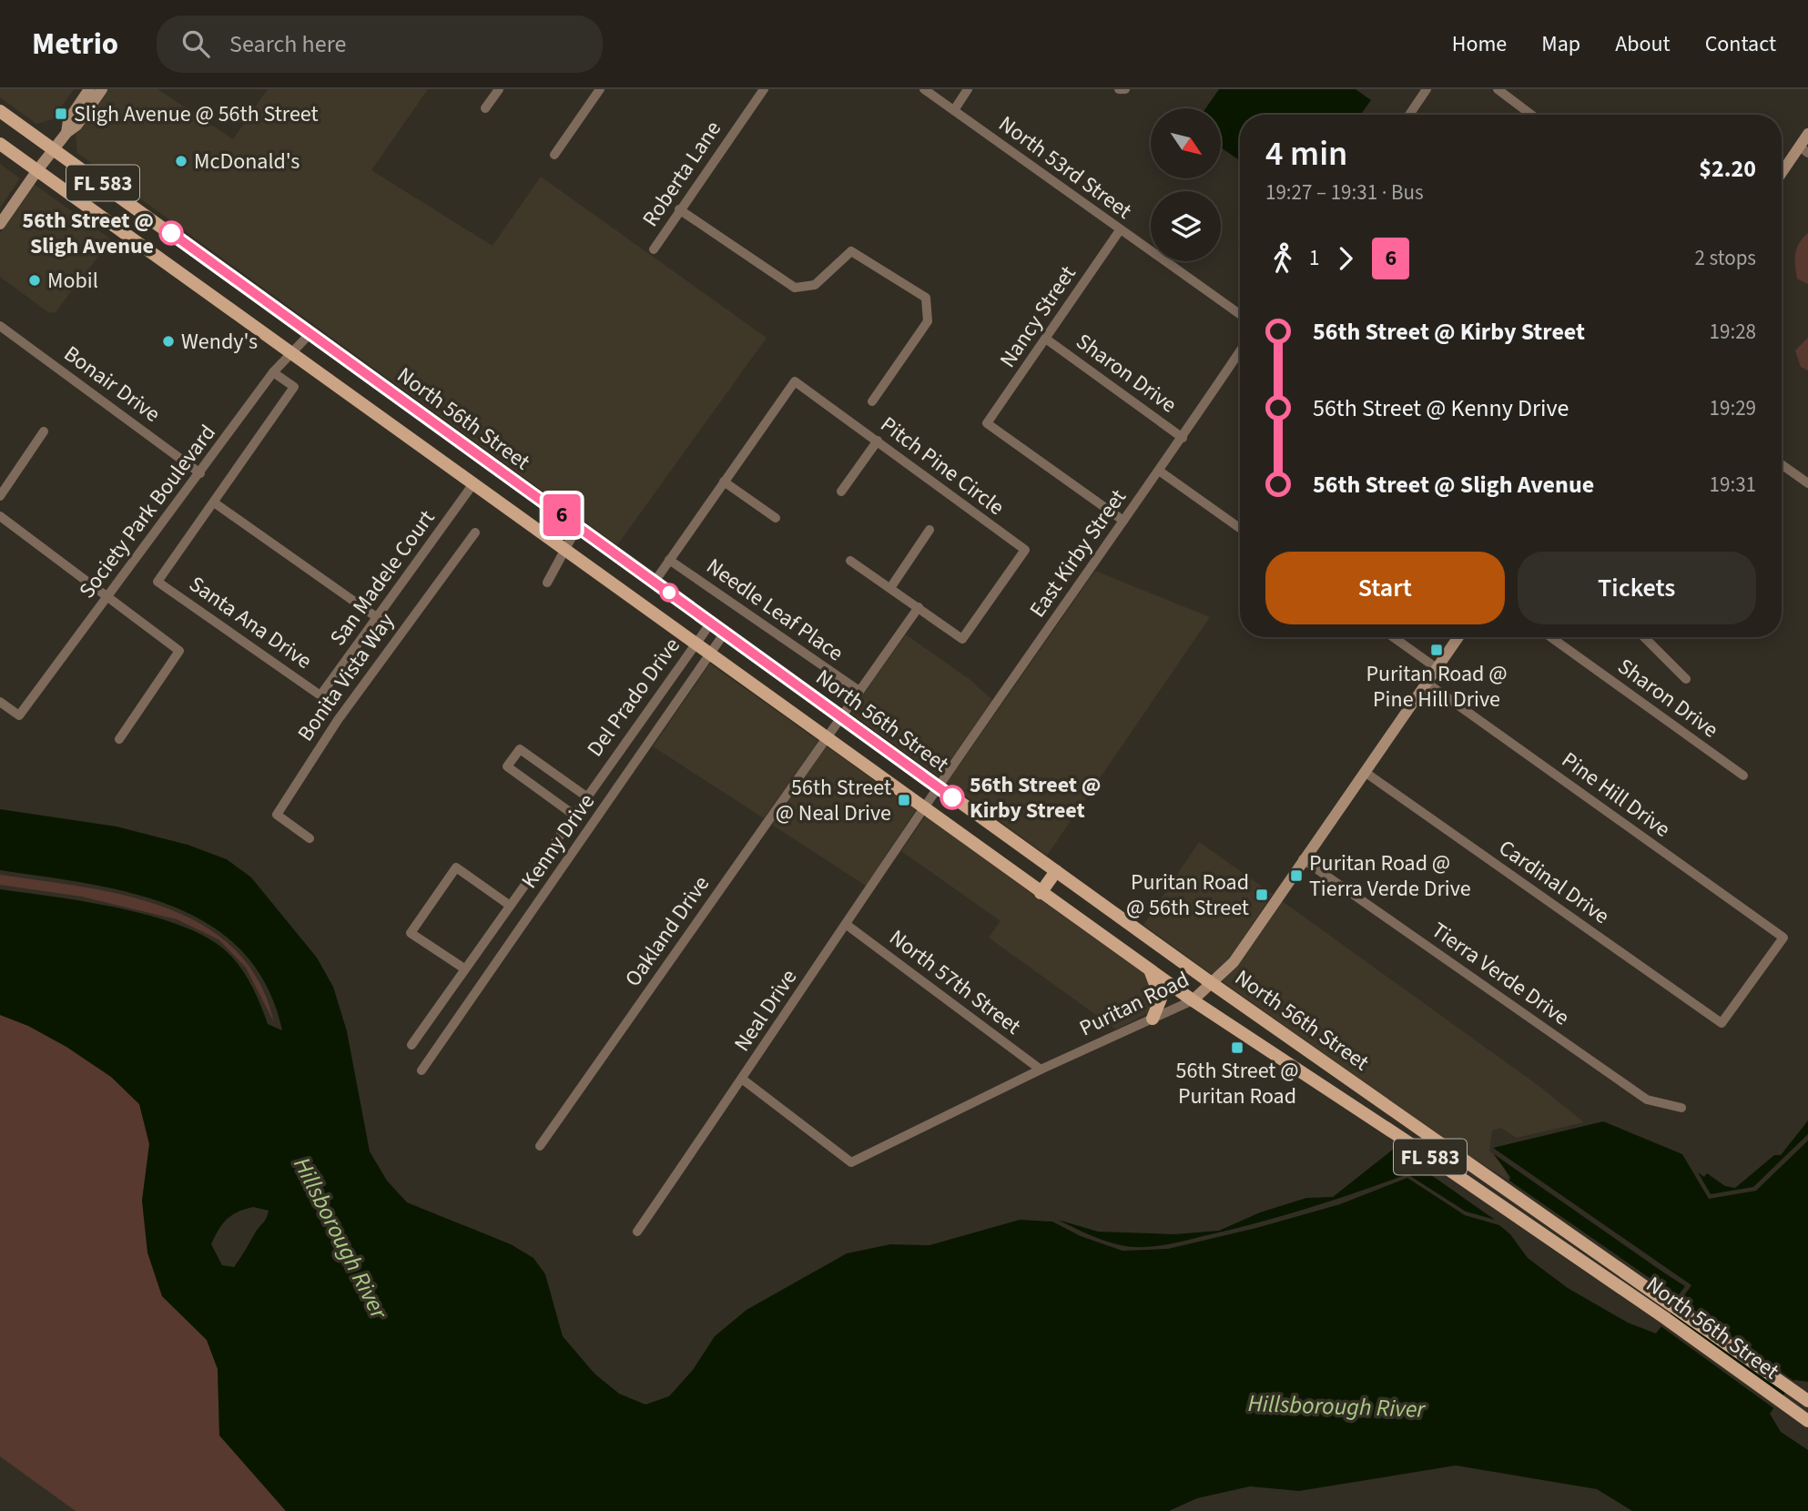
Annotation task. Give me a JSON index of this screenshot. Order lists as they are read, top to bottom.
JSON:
{
  "streets": {
    "main road": ["FL 583", "North 56th Street"],
    "street": [
      "North 53rd Street",
      "Roberta Lane",
      "Nancy Street",
      "Sharon Drive",
      "Bonair Drive",
      "Pitch Pine Circle",
      "Society Park Boulevard",
      "East Kirby Street",
      "San Madele Court",
      "Needle Leaf Place",
      "Santa Ana Drive",
      "Bonita Vista Way",
      "Del Prado Drive",
      "Pine Hill Drive",
      "Kenny Drive",
      "Cardinal Drive",
      "Oakland Drive",
      "Tierra Verde Drive",
      "North 57th Street",
      "Puritan Road",
      "Neal Drive"
    ]
  },
  "crossings": [
    ["North 53rd Street", "Nancy Street"],
    ["Nancy Street", "Sharon Drive"],
    ["Nancy Street", "East Kirby Street"],
    ["Sharon Drive", "East Kirby Street"],
    ["Bonair Drive", "Society Park Boulevard"],
    ["North 56th Street", "Pitch Pine Circle"],
    ["North 56th Street", "Society Park Boulevard"],
    ["North 56th Street", "East Kirby Street"],
    ["North 56th Street", "San Madele Court"],
    ["North 56th Street", "Del Prado Drive"],
    ["North 56th Street", "Kenny Drive"],
    ["North 56th Street", "Oakland Drive"],
    ["North 56th Street", "Puritan Road"],
    ["North 56th Street", "Neal Drive"],
    ["Pitch Pine Circle", "Needle Leaf Place"],
    ["East Kirby Street", "Neal Drive"],
    ["San Madele Court", "Santa Ana Drive"],
    ["Pine Hill Drive", "Cardinal Drive"],
    ["Pine Hill Drive", "Puritan Road"],
    ["Cardinal Drive", "Puritan Road"],
    ["Tierra Verde Drive", "Puritan Road"],
    ["North 57th Street", "Puritan Road"],
    ["North 57th Street", "Neal Drive"],
    ["Puritan Road", "Neal Drive"]
  ],
  "water": ["Hillsborough River"],
  "places": {
    "transit": [
      "Sligh Avenue @ 56th Street",
      "Puritan Road @ Pine Hill Drive",
      "56th Street @ Neal Drive",
      "Puritan Road @ Tierra Verde Drive",
      "Puritan Road @ 56th Street",
      "56th Street @ Puritan Road"
    ],
    "other": [
      "McDonald's",
      "56th Street @ Sligh Avenue",
      "Mobil",
      "Wendy's",
      "56th Street @ Kirby Street"
    ]
  },
  "lines": ["bus line 6"],
  "north": "bottom right",
  "page": {
    "header": "Metrio",
    "search": "Search here",
    "nav": [
      "Home",
      "Map",
      "About",
      "Contact"
    ],
    "on_map": "6",
    "heading": ["4 min", "19:27 – 19:31 · Bus", "$2.20"],
    "legs": ["1", "6", "2 stops"],
    "list": [
      {
        "name": "56th Street @ Kirby Street",
        "value": "19:28"
      },
      {
        "name": "56th Street @ Kenny Drive",
        "value": "19:29"
      },
      {
        "name": "56th Street @ Sligh Avenue",
        "value": "19:31"
      }
    ],
    "buttons": ["Start", "Tickets"]
  }
}
